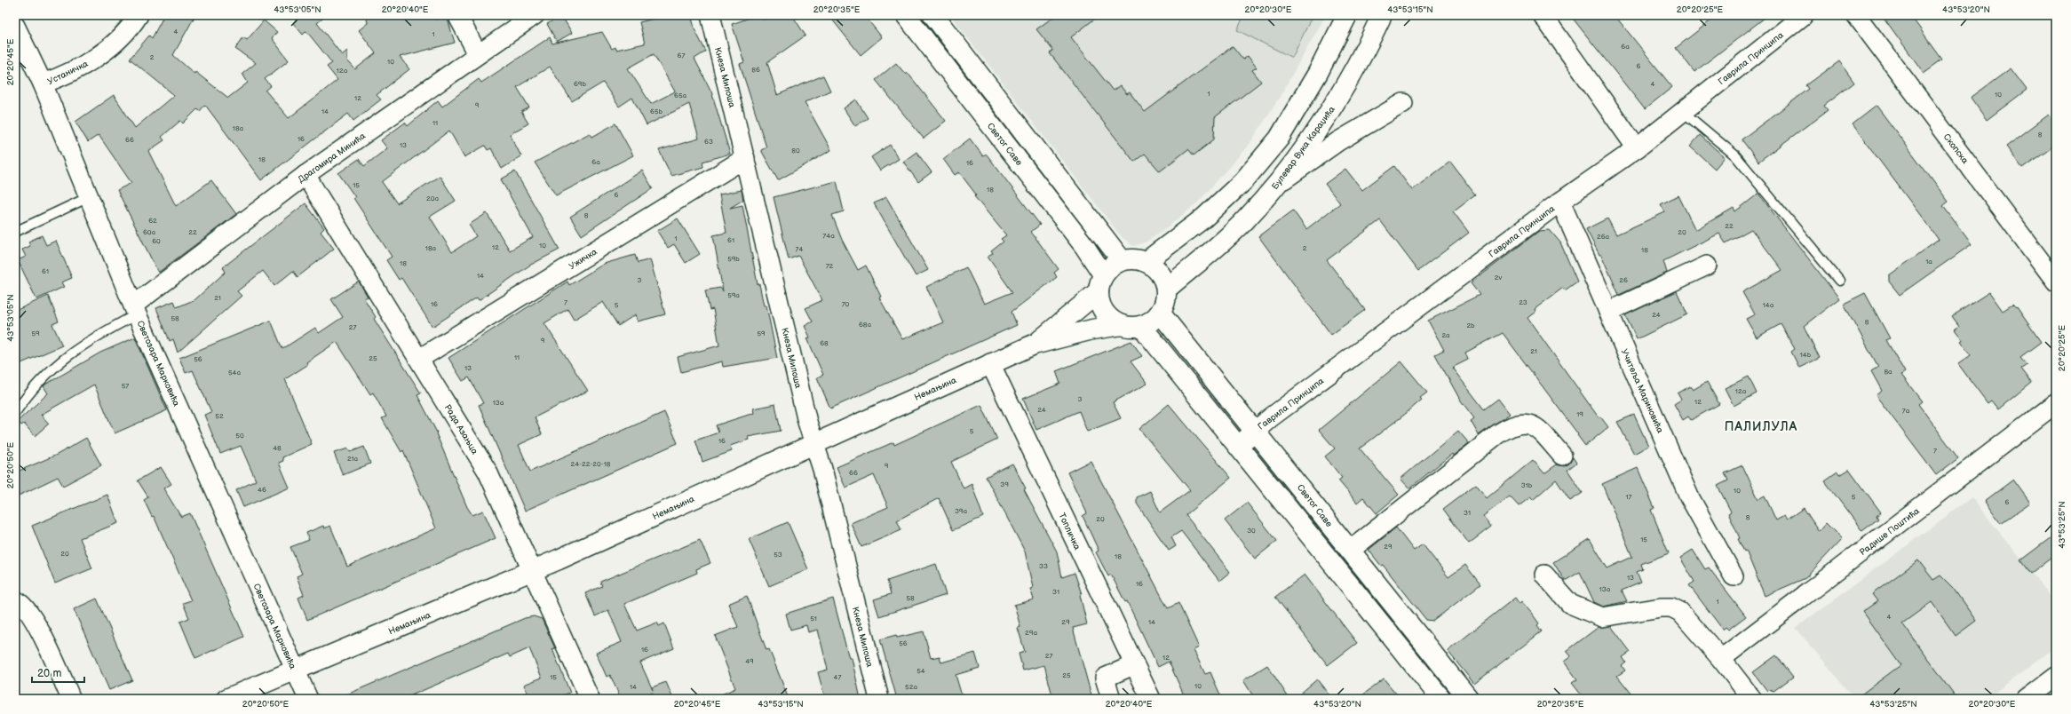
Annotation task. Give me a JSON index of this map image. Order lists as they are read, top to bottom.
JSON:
{
  "streets": {
    "main road": ["Светог Саве", "Булевар Вука Караџића", "Немањина"],
    "street": [
      "Гаврила Принципа",
      "Устаничка",
      "Кнеза Милоша",
      "Скопска",
      "Драгомира Минића",
      "Ужичка",
      "Светозара Марковића",
      "Учитеља Мариновића",
      "Рада Азањца",
      "Топличка",
      "Радише Поштића"
    ]
  },
  "crossings": [
    ["Гаврила Принципа", "Светог Саве"],
    ["Гаврила Принципа", "Учитеља Мариновића"],
    ["Устаничка", "Светозара Марковића"],
    ["Кнеза Милоша", "Ужичка"],
    ["Кнеза Милоша", "Немањина"],
    ["Светог Саве", "Булевар Вука Караџића"],
    ["Светог Саве", "Немањина"],
    ["Булевар Вука Караџића", "Немањина"],
    ["Драгомира Минића", "Светозара Марковића"],
    ["Драгомира Минића", "Рада Азањца"],
    ["Ужичка", "Рада Азањца"],
    ["Светозара Марковића", "Немањина"],
    ["Немањина", "Рада Азањца"],
    ["Немањина", "Топличка"]
  ],
  "districts": ["ПАЛИЛУЛА"],
  "house_numbers": [
    "4",
    "1",
    "6a",
    "67",
    "2",
    "10",
    "6",
    "86",
    "12a",
    "69b",
    "4",
    "1",
    "10",
    "65a",
    "12",
    "9",
    "14",
    "65b",
    "11",
    "18a",
    "8",
    "16",
    "66",
    "63",
    "13",
    "80",
    "18",
    "6a",
    "16",
    "15",
    "18",
    "6",
    "20a",
    "8",
    "62",
    "22",
    "60a",
    "22",
    "20",
    "74a",
    "26a",
    "1",
    "61",
    "60",
    "10",
    "12",
    "18a",
    "2",
    "74",
    "18",
    "59b",
    "1a",
    "18",
    "72",
    "61",
    "14",
    "2v",
    "3",
    "26",
    "59a",
    "21",
    "7",
    "23",
    "16",
    "70",
    "5",
    "14a",
    "24",
    "58",
    "8",
    "68a",
    "2b",
    "27",
    "59",
    "59",
    "2a",
    "9",
    "68",
    "21",
    "14b",
    "11",
    "25",
    "56",
    "13",
    "8a",
    "54a",
    "57",
    "12a",
    "3",
    "12",
    "13a",
    "24",
    "7a",
    "19",
    "52",
    "5",
    "50",
    "16",
    "48",
    "7",
    "21a",
    "24-22-20-18",
    "9",
    "66",
    "39",
    "31b",
    "46",
    "10",
    "17",
    "5",
    "6",
    "39a",
    "31",
    "8",
    "20",
    "30",
    "15",
    "29",
    "20",
    "53",
    "18",
    "33",
    "13",
    "16",
    "13a",
    "31",
    "58",
    "1",
    "4",
    "51",
    "29",
    "14",
    "29a",
    "56",
    "16",
    "27",
    "12",
    "49",
    "54",
    "25",
    "15",
    "47",
    "10",
    "14",
    "52a"
  ],
  "scale_bar": "20 m",
  "coordinates": [
    "43°53'05\"N",
    "20°20'40\"E",
    "20°20'35\"E",
    "20°20'30\"E",
    "43°53'15\"N",
    "20°20'25\"E",
    "43°53'20\"N",
    "20°20'45\"E",
    "20°20'50\"E",
    "43°53'25\"N"
  ]
}
